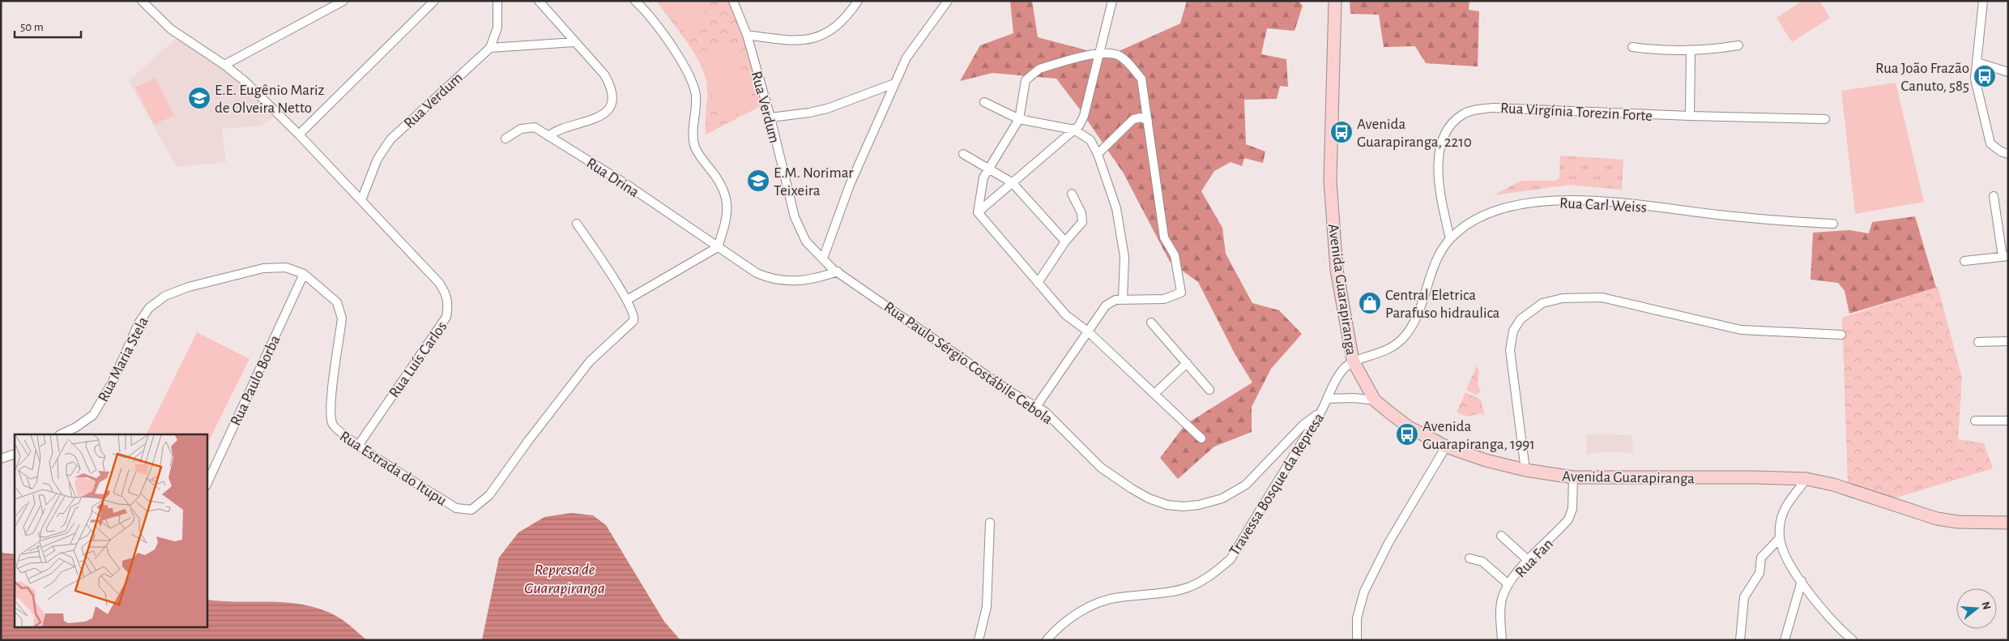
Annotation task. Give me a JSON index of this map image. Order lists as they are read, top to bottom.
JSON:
{
  "streets": {
    "main road": ["Avenida Guarapiranga"],
    "street": [
      "Rua Verdum",
      "Rua Virgínia Torezin Forte",
      "Rua Drina",
      "Rua Carl Weiss",
      "Rua Maria Stela",
      "Rua Luís Carlos",
      "Rua Paulo Sérgio Costábile Cebola",
      "Rua Paulo Borba",
      "Rua Estrada do Itupu",
      "Travessa Bosque da Represa",
      "Rua Fan"
    ]
  },
  "crossings": [
    ["Rua Verdum", "Rua Luís Carlos"],
    ["Rua Verdum", "Rua Paulo Sérgio Costábile Cebola"],
    ["Rua Virgínia Torezin Forte", "Rua Carl Weiss"],
    ["Rua Carl Weiss", "Avenida Guarapiranga"],
    ["Rua Carl Weiss", "Travessa Bosque da Represa"],
    ["Avenida Guarapiranga", "Travessa Bosque da Represa"],
    ["Avenida Guarapiranga", "Rua Fan"],
    ["Rua Maria Stela", "Rua Estrada do Itupu"],
    ["Rua Luís Carlos", "Rua Estrada do Itupu"],
    ["Rua Paulo Sérgio Costábile Cebola", "Travessa Bosque da Represa"],
    ["Rua Paulo Borba", "Rua Estrada do Itupu"]
  ],
  "water": ["Represa de Guarapiranga"],
  "places": {
    "bus stop": ["Rua João Frazão Canuto, 585", "Avenida Guarapiranga, 2210", "Avenida Guarapiranga, 1991"],
    "school or university": ["E.E. Eugênio Mariz de Olveira Netto", "E.M. Norimar Teixeira"],
    "shop": ["Central Eletrica Parafuso hidraulica"]
  },
  "scale_bar": "50 m",
  "north": "right"
}
